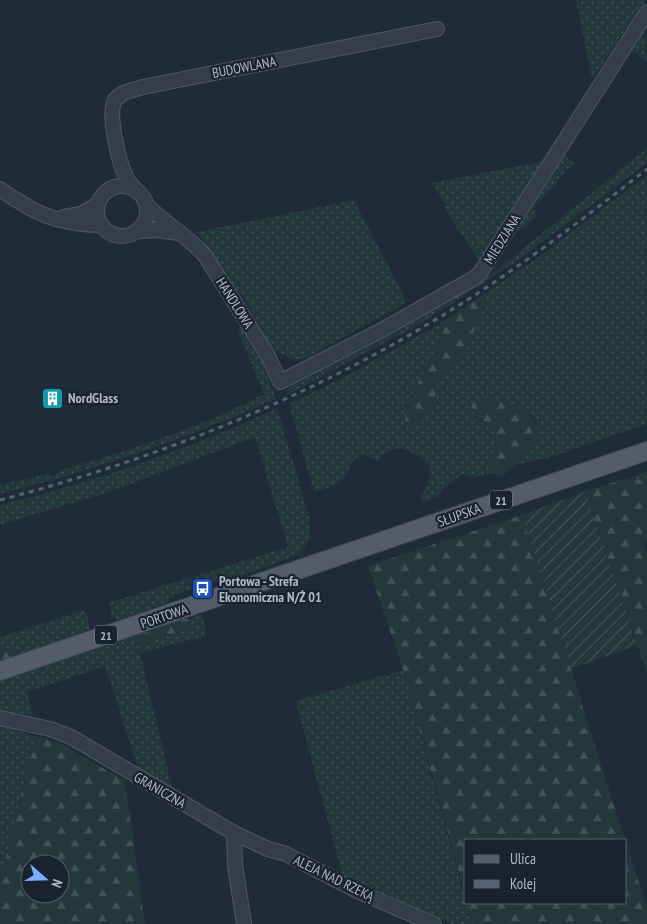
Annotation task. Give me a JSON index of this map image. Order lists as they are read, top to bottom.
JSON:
{
  "streets": {
    "main road": ["21", "SŁUPSKA", "PORTOWA"],
    "street": [
      "BUDOWLANA",
      "MIEDZIANA",
      "HANDLOWA",
      "GRANICZNA",
      "ALEJA NAD RZEKĄ"
    ]
  },
  "crossings": [
    ["BUDOWLANA", "HANDLOWA"],
    ["MIEDZIANA", "HANDLOWA"],
    ["SŁUPSKA", "PORTOWA"],
    ["GRANICZNA", "ALEJA NAD RZEKĄ"]
  ],
  "places": {
    "building": ["NordGlass"],
    "bus stop": ["Portowa - Strefa Ekonomiczna N/Ż 01"]
  },
  "legend": ["Ulica", "Kolej"],
  "north": "right"
}
